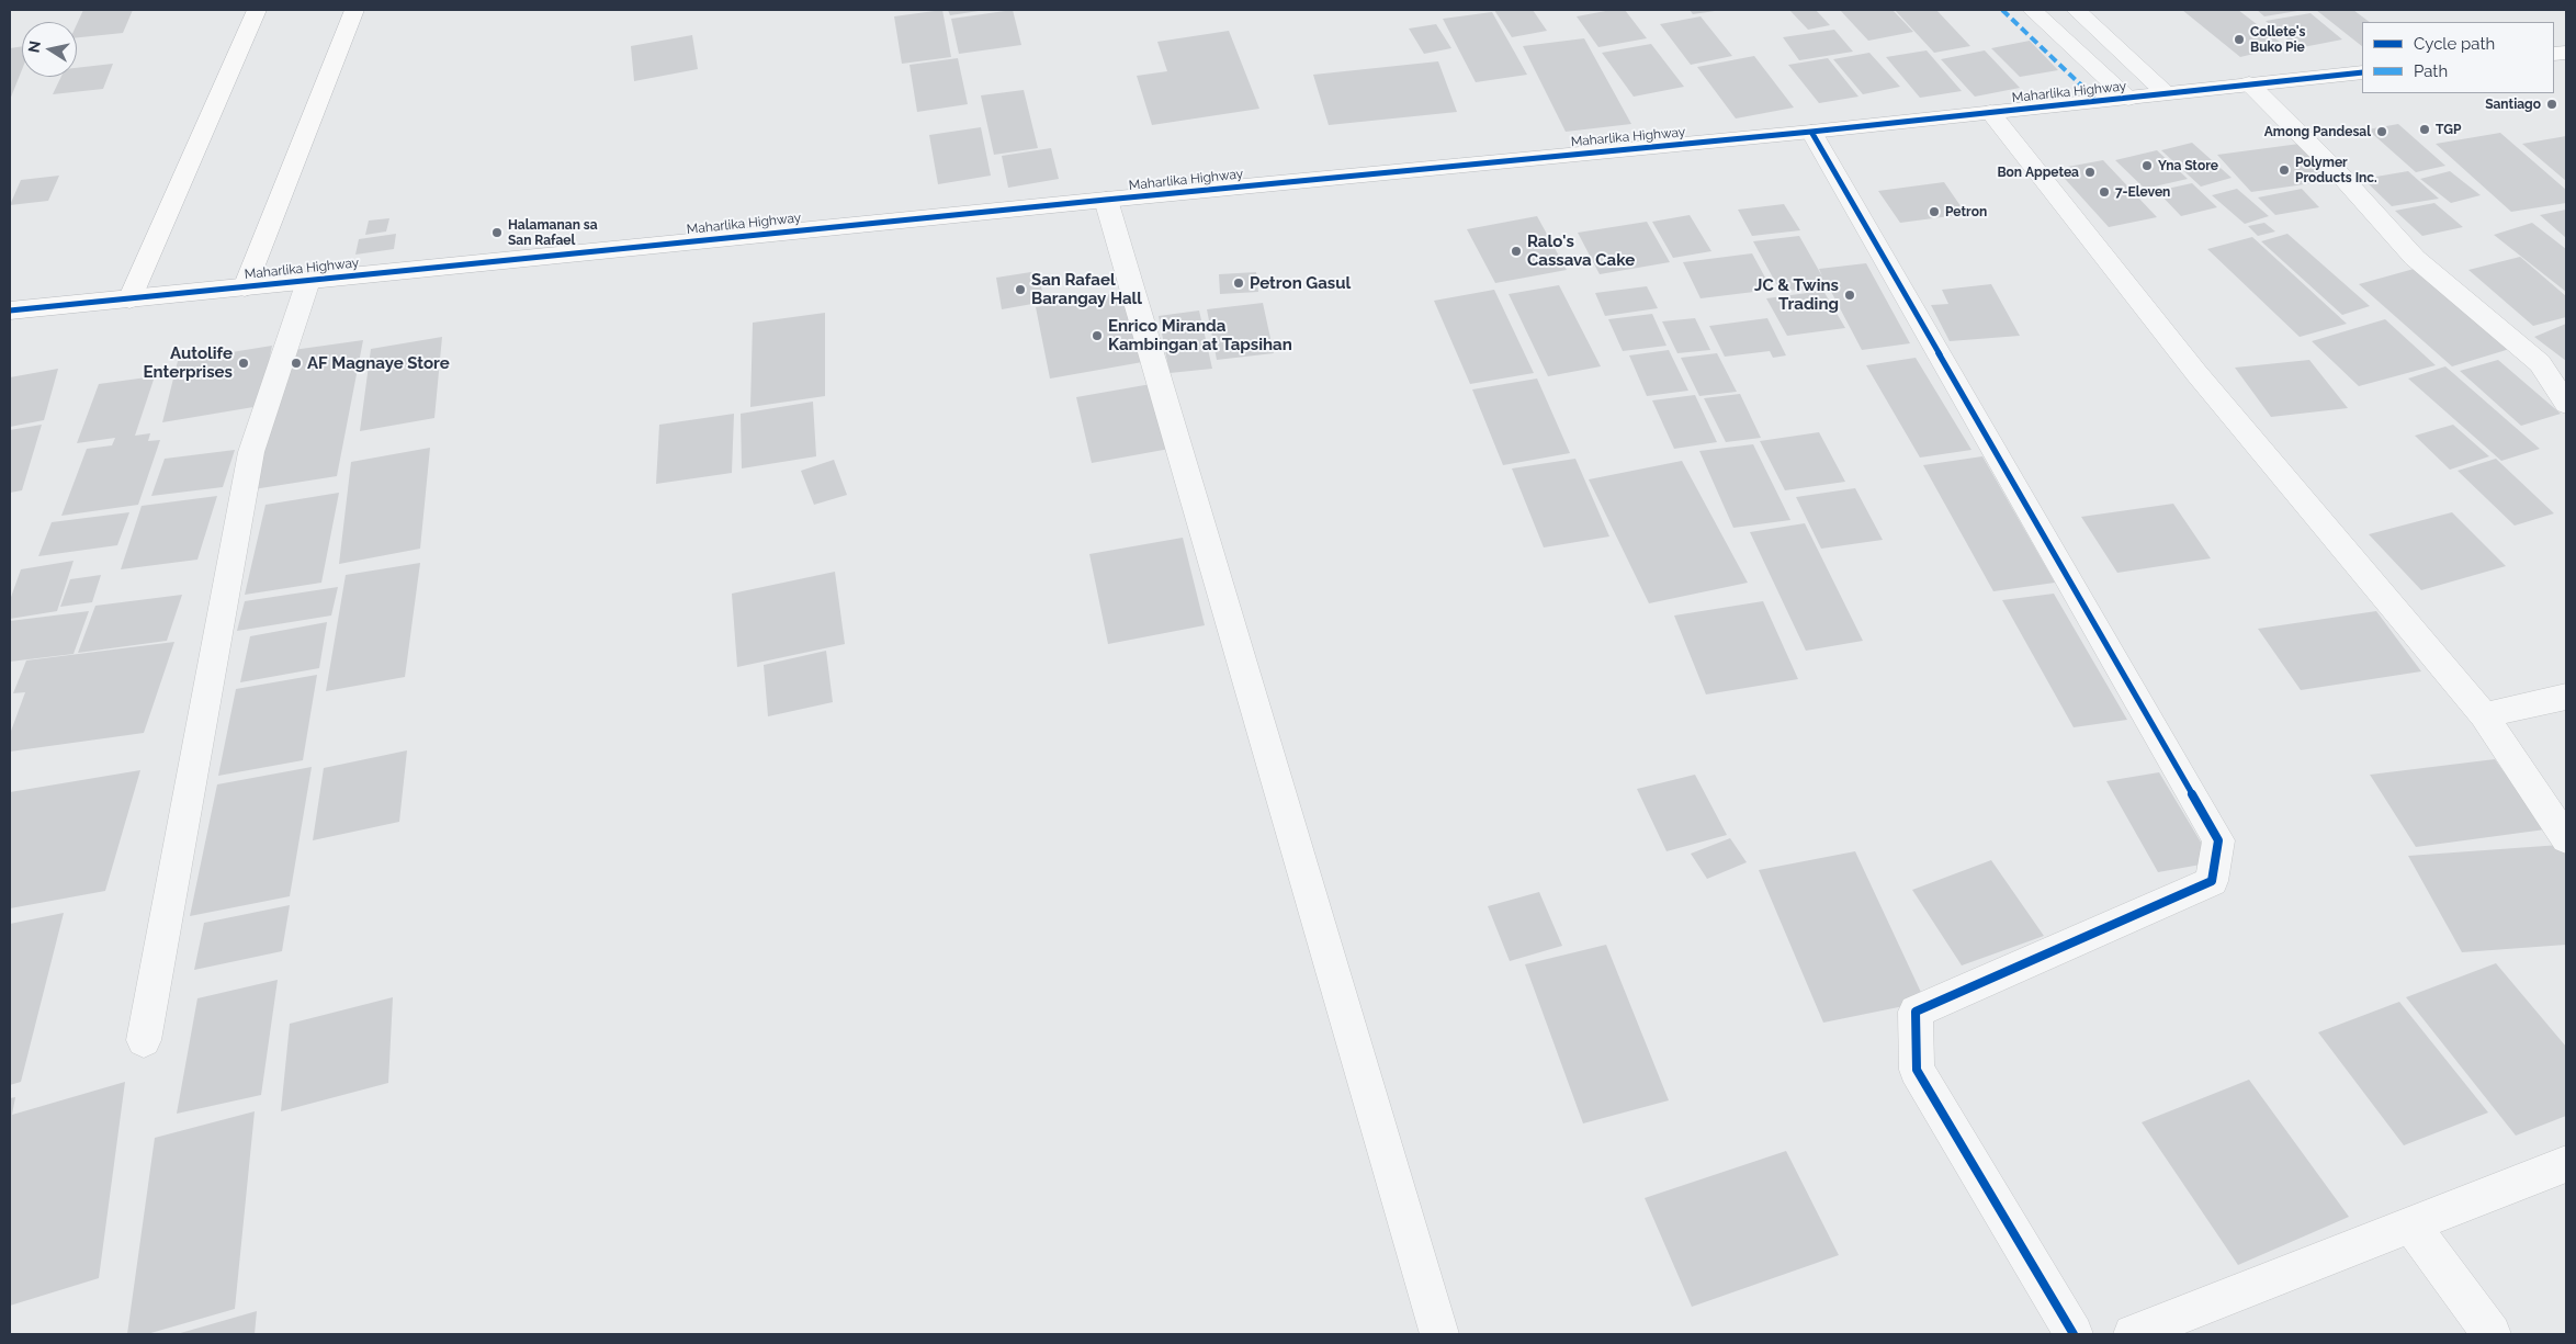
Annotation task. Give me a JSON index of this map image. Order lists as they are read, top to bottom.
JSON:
{
  "streets": {
    "highway": ["Maharlika Highway"]
  },
  "places": [
    "Collete's Buko Pie",
    "Santiago",
    "TGP",
    "Among Pandesal",
    "Yna Store",
    "Polymer Products Inc.",
    "Bon Appetea",
    "7-Eleven",
    "Petron",
    "Halamanan sa San Rafael",
    "Ralo's Cassava Cake",
    "Petron Gasul",
    "San Rafael Barangay Hall",
    "JC & Twins Trading",
    "Enrico Miranda Kambingan at Tapsihan",
    "Autolife Enterprises",
    "AF Magnaye Store"
  ],
  "legend": ["Cycle path", "Path"],
  "north": "left"
}
